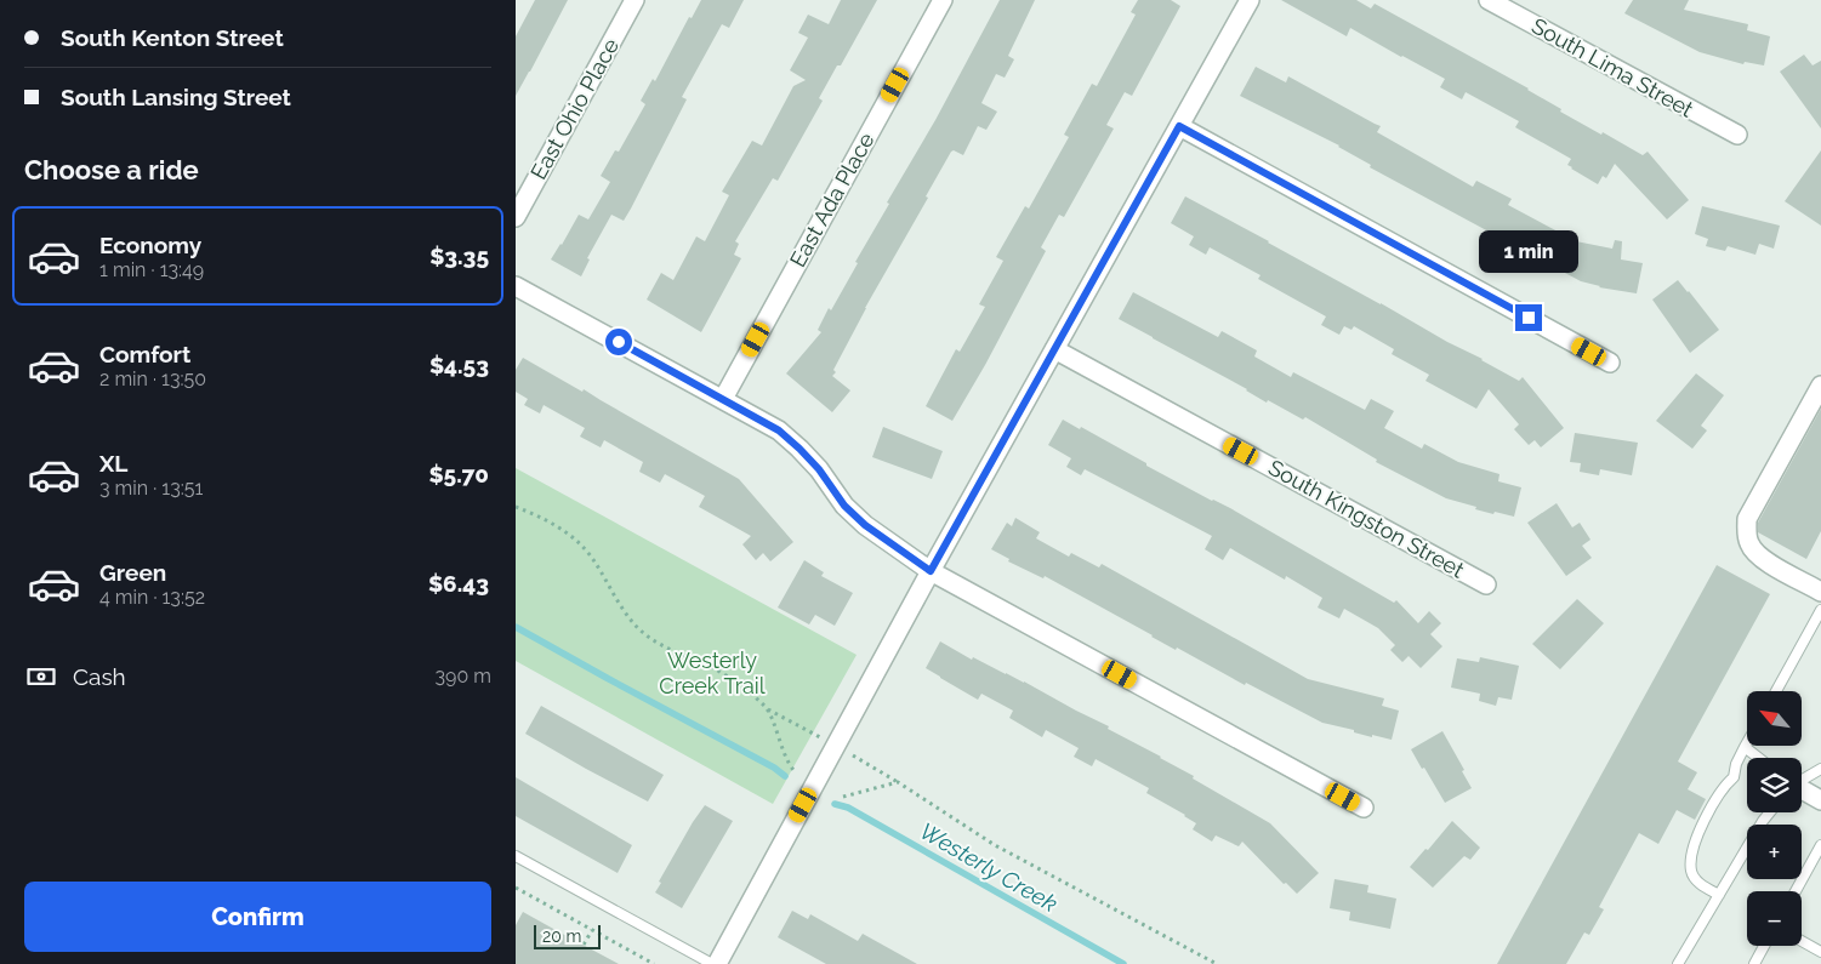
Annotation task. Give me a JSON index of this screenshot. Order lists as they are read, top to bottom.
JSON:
{
  "streets": {
    "street": [
      "South Lima Street",
      "East Ohio Place",
      "East Ada Place",
      "South Kingston Street"
    ]
  },
  "water": ["Westerly Creek"],
  "parks": ["Westerly Creek Trail"],
  "scale_bar": "20 m",
  "north": "top left",
  "page": {
    "banner": ["South Kenton Street", "South Lansing Street"],
    "heading": "Choose a ride",
    "list": [
      {
        "name": "Economy",
        "note": "1 min · 13:49",
        "value": "$3.35"
      },
      {
        "name": "Comfort",
        "note": "2 min · 13:50",
        "value": "$4.53"
      },
      {
        "name": "XL",
        "note": "3 min · 13:51",
        "value": "$5.70"
      },
      {
        "name": "Green",
        "note": "4 min · 13:52",
        "value": "$6.43"
      }
    ],
    "bubble": "1 min",
    "pay": ["Cash", "390 m"],
    "map_buttons": ["+", "−"],
    "buttons": "Confirm",
    "scale": "20 m"
  }
}
